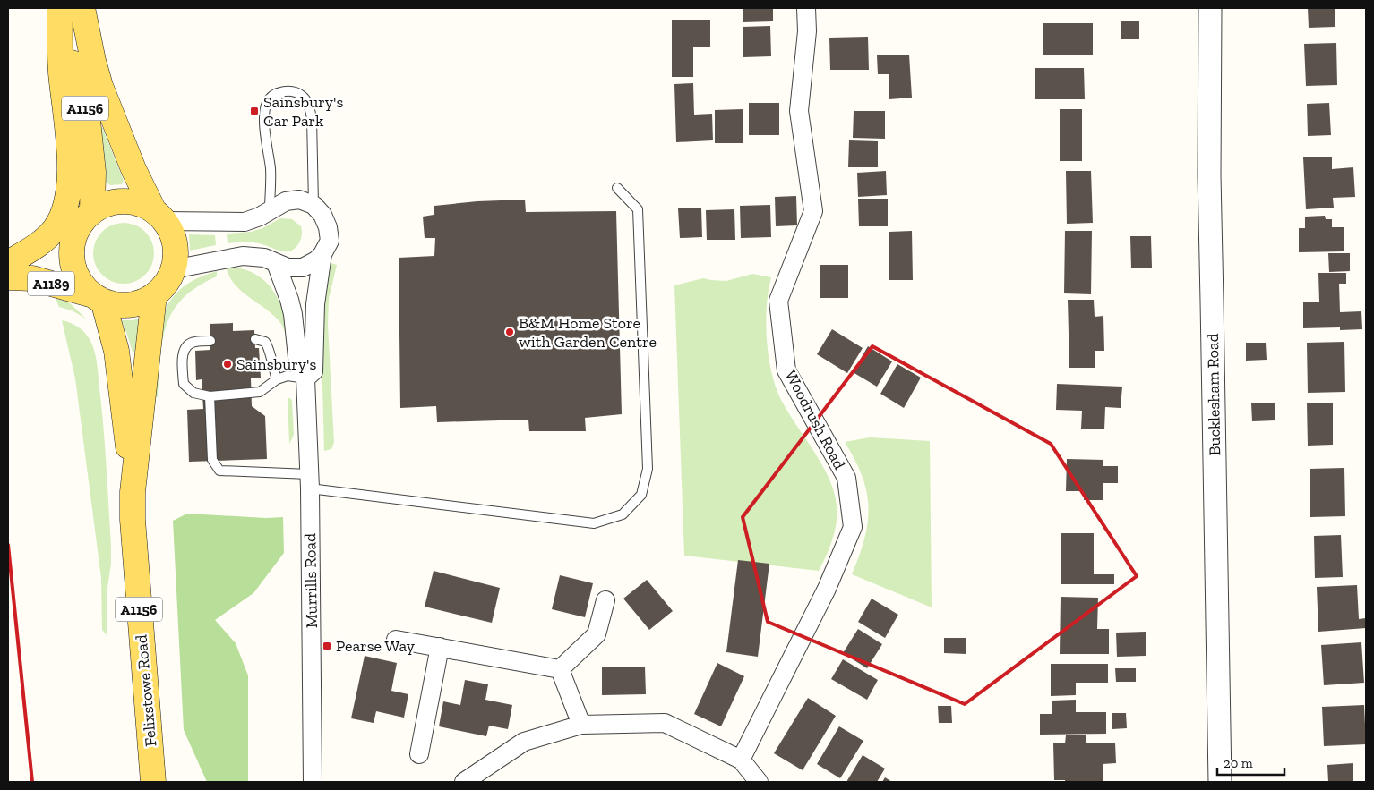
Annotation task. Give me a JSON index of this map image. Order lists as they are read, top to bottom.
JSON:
{
  "streets": {
    "main road": ["A1156", "A1189", "Felixstowe Road"],
    "street": ["Bucklesham Road", "Woodrush Road", "Murrills Road"]
  },
  "crossings": [
    ["A1156", "A1189"],
    ["A1156", "Felixstowe Road"],
    ["A1189", "Felixstowe Road"]
  ],
  "places": {
    "transit": ["Sainsbury's Car Park", "Pearse Way"],
    "other": ["B&M Home Store with Garden Centre", "Sainsbury's"]
  },
  "scale_bar": "20 m"
}
